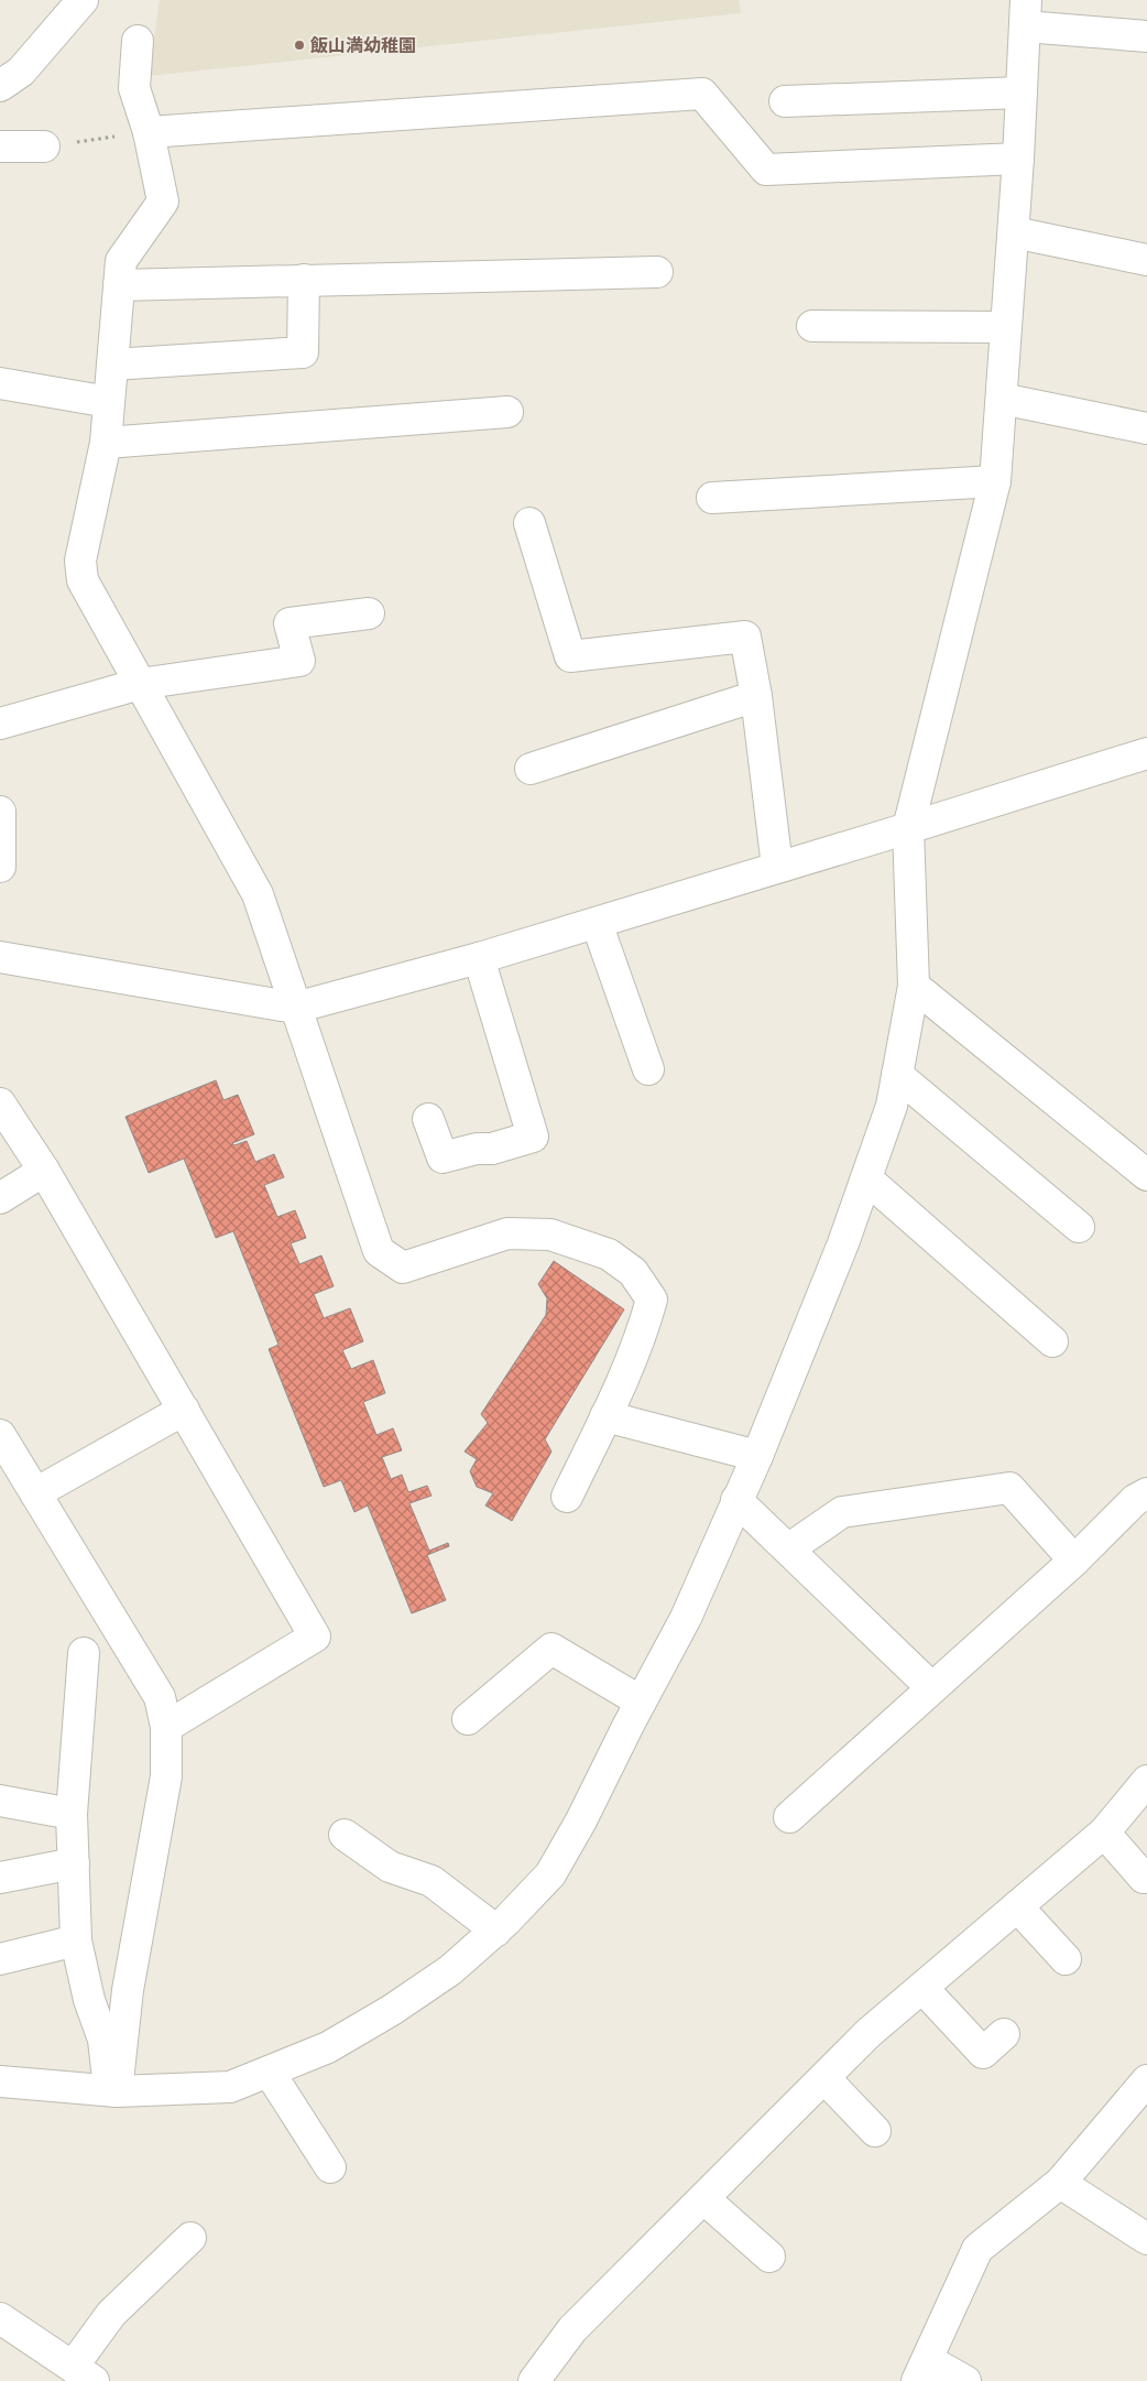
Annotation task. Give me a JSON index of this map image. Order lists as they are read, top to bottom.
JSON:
{
  "places": ["飯山満幼稚園"]
}
